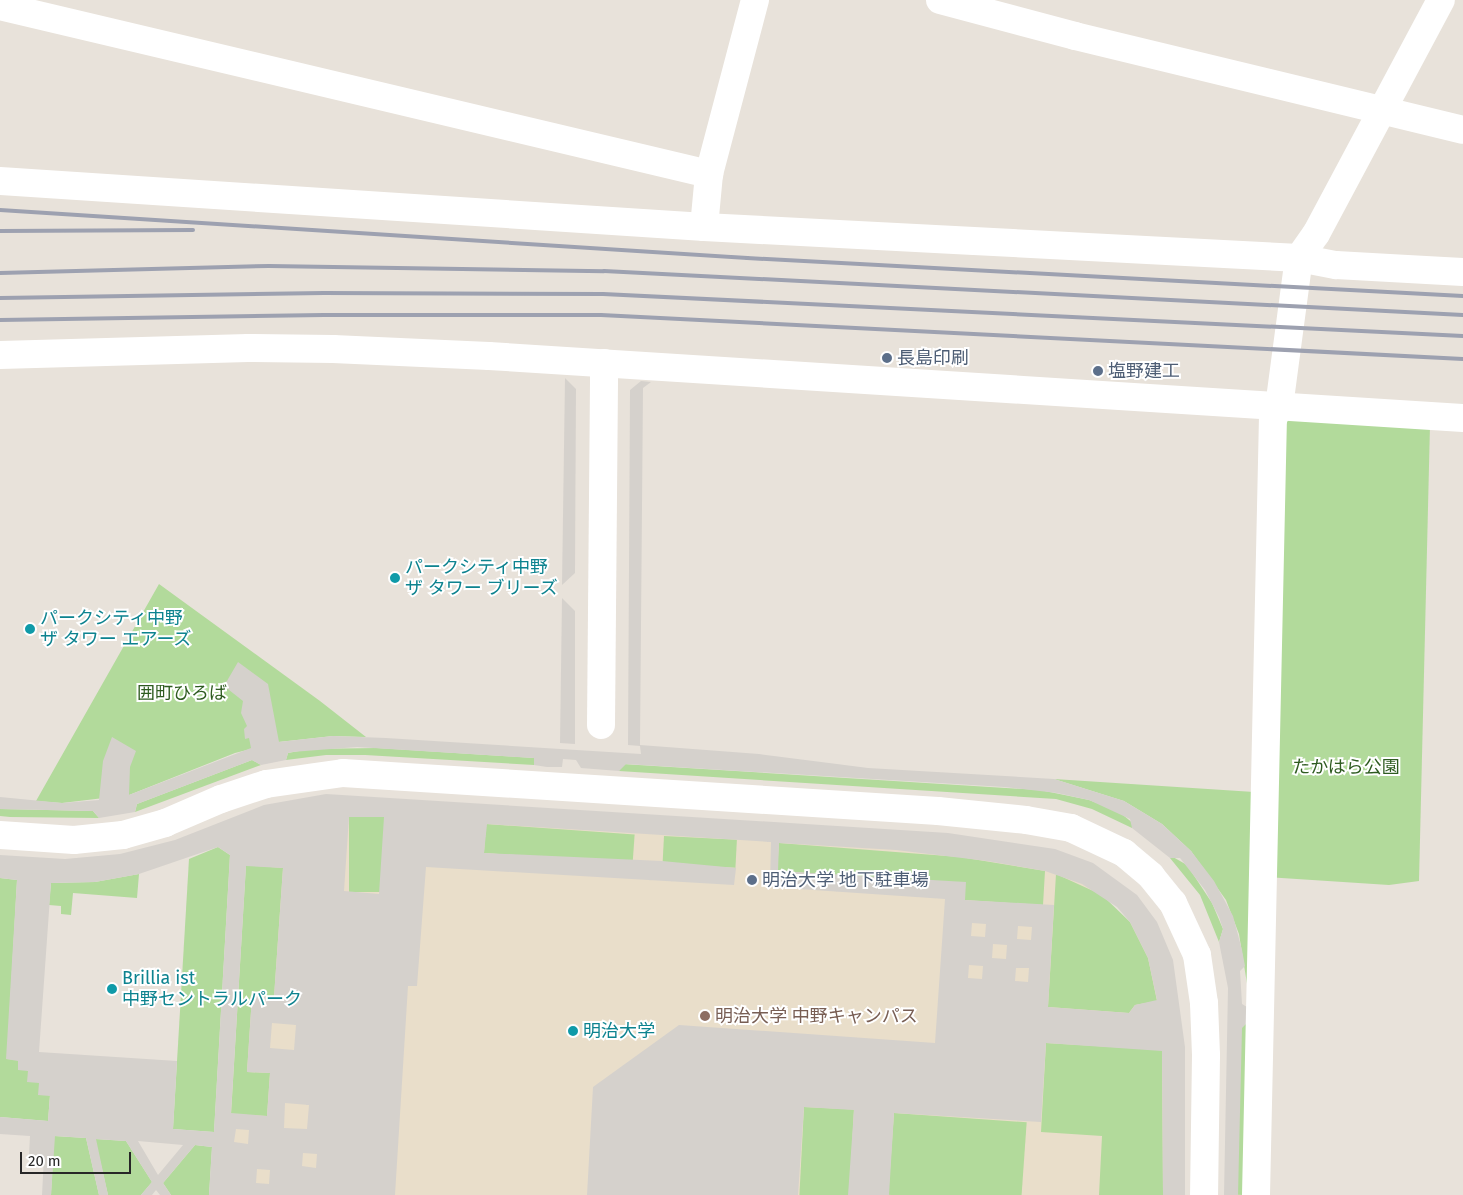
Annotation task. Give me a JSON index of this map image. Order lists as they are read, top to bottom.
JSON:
{
  "parks": ["囲町ひろば", "たかはら公園"],
  "places": [
    "長島印刷",
    "塩野建工",
    "パークシティ中野 ザ タワー ブリーズ",
    "パークシティ中野 ザ タワー エアーズ",
    "明治大学 地下駐車場",
    "Brillia ist 中野セントラルパーク",
    "明治大学 中野キャンパス",
    "明治大学"
  ],
  "scale_bar": "20 m"
}
